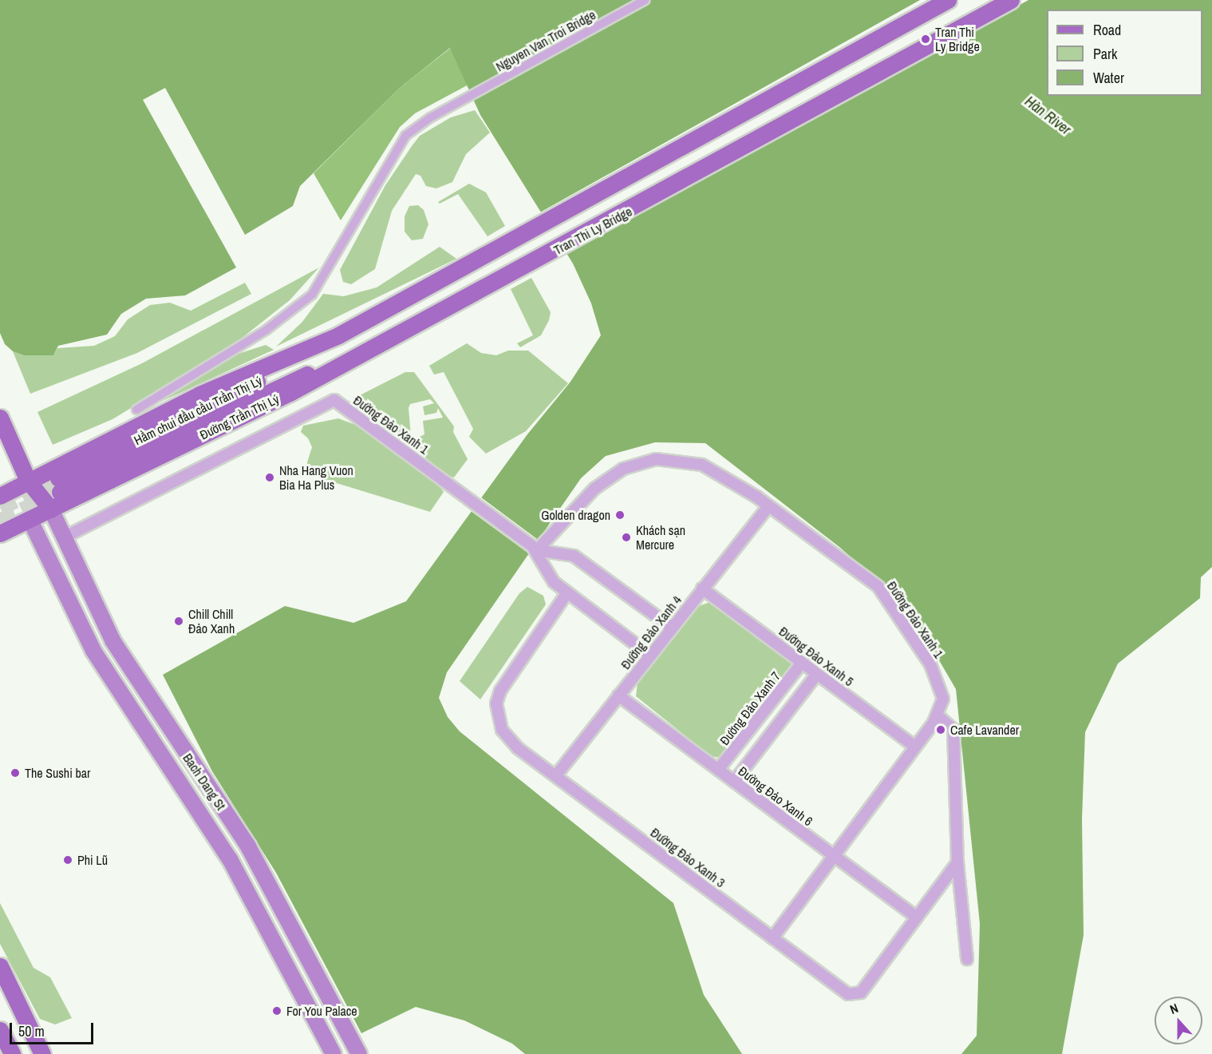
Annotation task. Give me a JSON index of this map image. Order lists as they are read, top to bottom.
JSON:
{
  "streets": {
    "main road": [
      "Tran Thi Ly Bridge",
      "Hầm chui đầu cầu Trần Thị Lý",
      "Đường Trần Thị Lý",
      "Bach Dang St"
    ],
    "street": [
      "Nguyen Van Troi Bridge",
      "Đường Đảo Xanh 1",
      "Đường Đảo Xanh 4",
      "Đường Đảo Xanh 5",
      "Đường Đảo Xanh 7",
      "Đường Đảo Xanh 6",
      "Đường Đảo Xanh 3"
    ]
  },
  "crossings": [
    ["Tran Thi Ly Bridge", "Đường Trần Thị Lý"],
    ["Hầm chui đầu cầu Trần Thị Lý", "Đường Trần Thị Lý"],
    ["Đường Trần Thị Lý", "Bach Dang St"],
    ["Đường Đảo Xanh 1", "Đường Đảo Xanh 4"],
    ["Đường Đảo Xanh 1", "Đường Đảo Xanh 5"],
    ["Đường Đảo Xanh 1", "Bach Dang St"],
    ["Đường Đảo Xanh 1", "Đường Đảo Xanh 6"],
    ["Đường Đảo Xanh 1", "Đường Đảo Xanh 3"],
    ["Đường Đảo Xanh 4", "Đường Đảo Xanh 5"],
    ["Đường Đảo Xanh 4", "Đường Đảo Xanh 6"],
    ["Đường Đảo Xanh 4", "Đường Đảo Xanh 3"],
    ["Đường Đảo Xanh 5", "Đường Đảo Xanh 7"],
    ["Đường Đảo Xanh 7", "Đường Đảo Xanh 6"],
    ["Đường Đảo Xanh 6", "Đường Đảo Xanh 3"]
  ],
  "water": ["Hàn River"],
  "places": [
    "Tran Thi Ly Bridge",
    "Nha Hang Vuon Bia Ha Plus",
    "Golden dragon",
    "Khách sạn Mercure",
    "Chill Chill Đảo Xanh",
    "Cafe Lavander",
    "The Sushi bar",
    "Phi Lũ",
    "For You Palace"
  ],
  "legend": ["Road", "Park", "Water"],
  "scale_bar": "50 m",
  "north": "top"
}
